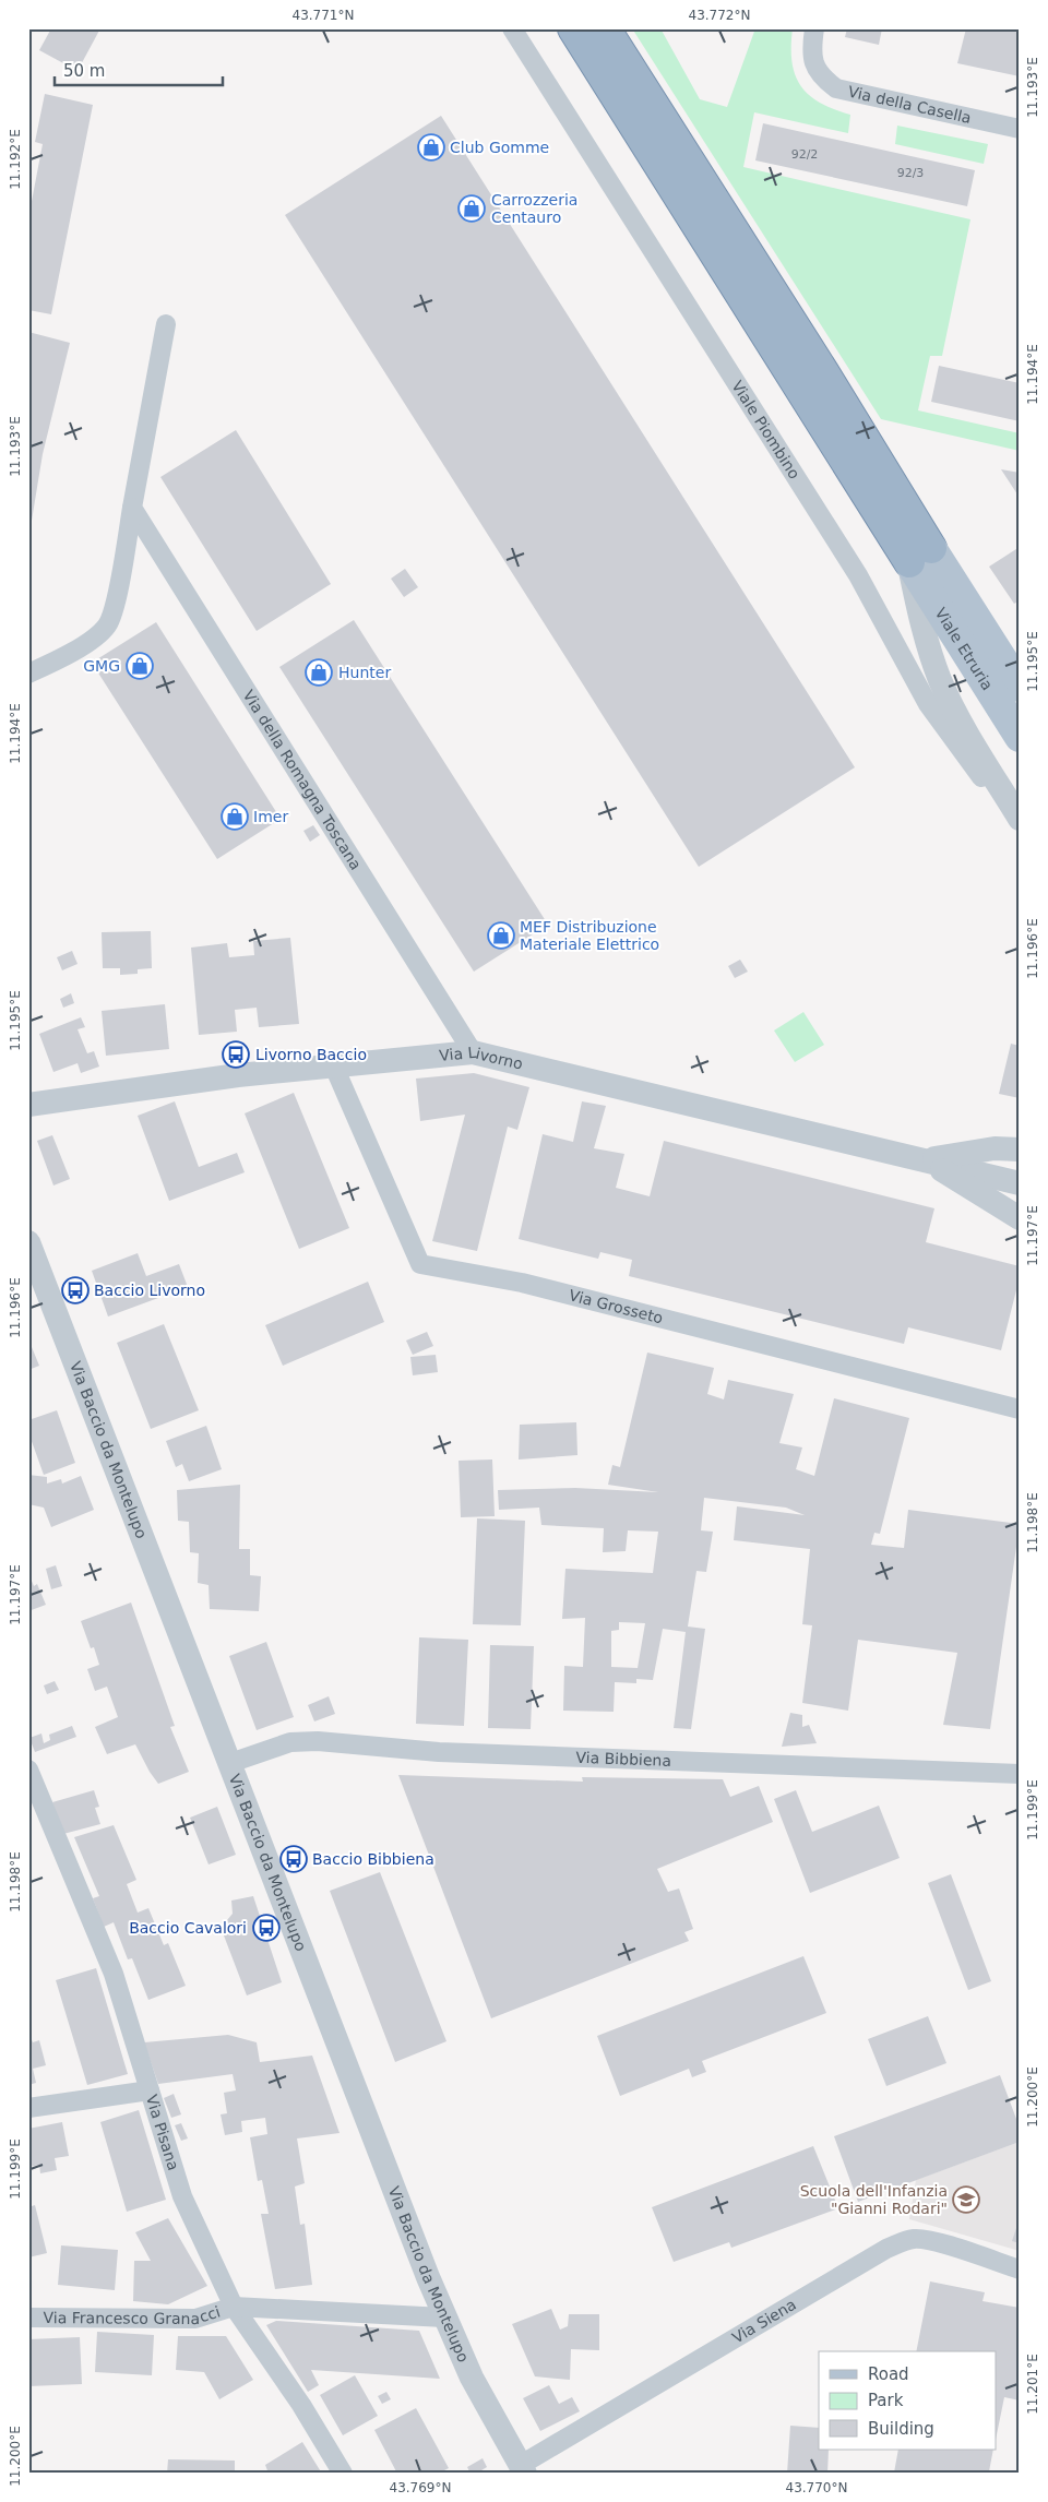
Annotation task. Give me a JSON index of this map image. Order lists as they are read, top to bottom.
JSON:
{
  "streets": {
    "main road": ["Viale Etruria"],
    "street": [
      "Via della Casella",
      "Viale Piombino",
      "Via della Romagna Toscana",
      "Via Livorno",
      "Via Grosseto",
      "Via Baccio da Montelupo",
      "Via Bibbiena",
      "Via Pisana",
      "Via Francesco Granacci",
      "Via Siena"
    ]
  },
  "crossings": [
    ["Via della Romagna Toscana", "Via Livorno"],
    ["Via Livorno", "Via Grosseto"],
    ["Via Baccio da Montelupo", "Via Bibbiena"],
    ["Via Baccio da Montelupo", "Via Siena"],
    ["Via Pisana", "Via Francesco Granacci"]
  ],
  "places": {
    "shop": [
      "Club Gomme",
      "Carrozzeria Centauro",
      "GMG",
      "Hunter",
      "Imer",
      "MEF Distribuzione Materiale Elettrico"
    ],
    "bus stop": [
      "Livorno Baccio",
      "Baccio Livorno",
      "Baccio Bibbiena",
      "Baccio Cavalori"
    ],
    "school or university": ["Scuola dell'Infanzia \"Gianni Rodari\""]
  },
  "house_numbers": ["92/2", "92/3"],
  "legend": ["Road", "Park", "Building"],
  "scale_bar": "50 m",
  "coordinates": [
    "43.771°N",
    "43.772°N",
    "11.193°E",
    "11.192°E",
    "11.194°E",
    "11.195°E",
    "11.196°E",
    "11.197°E",
    "11.198°E",
    "11.199°E",
    "11.200°E",
    "11.201°E",
    "43.769°N",
    "43.770°N"
  ]
}
